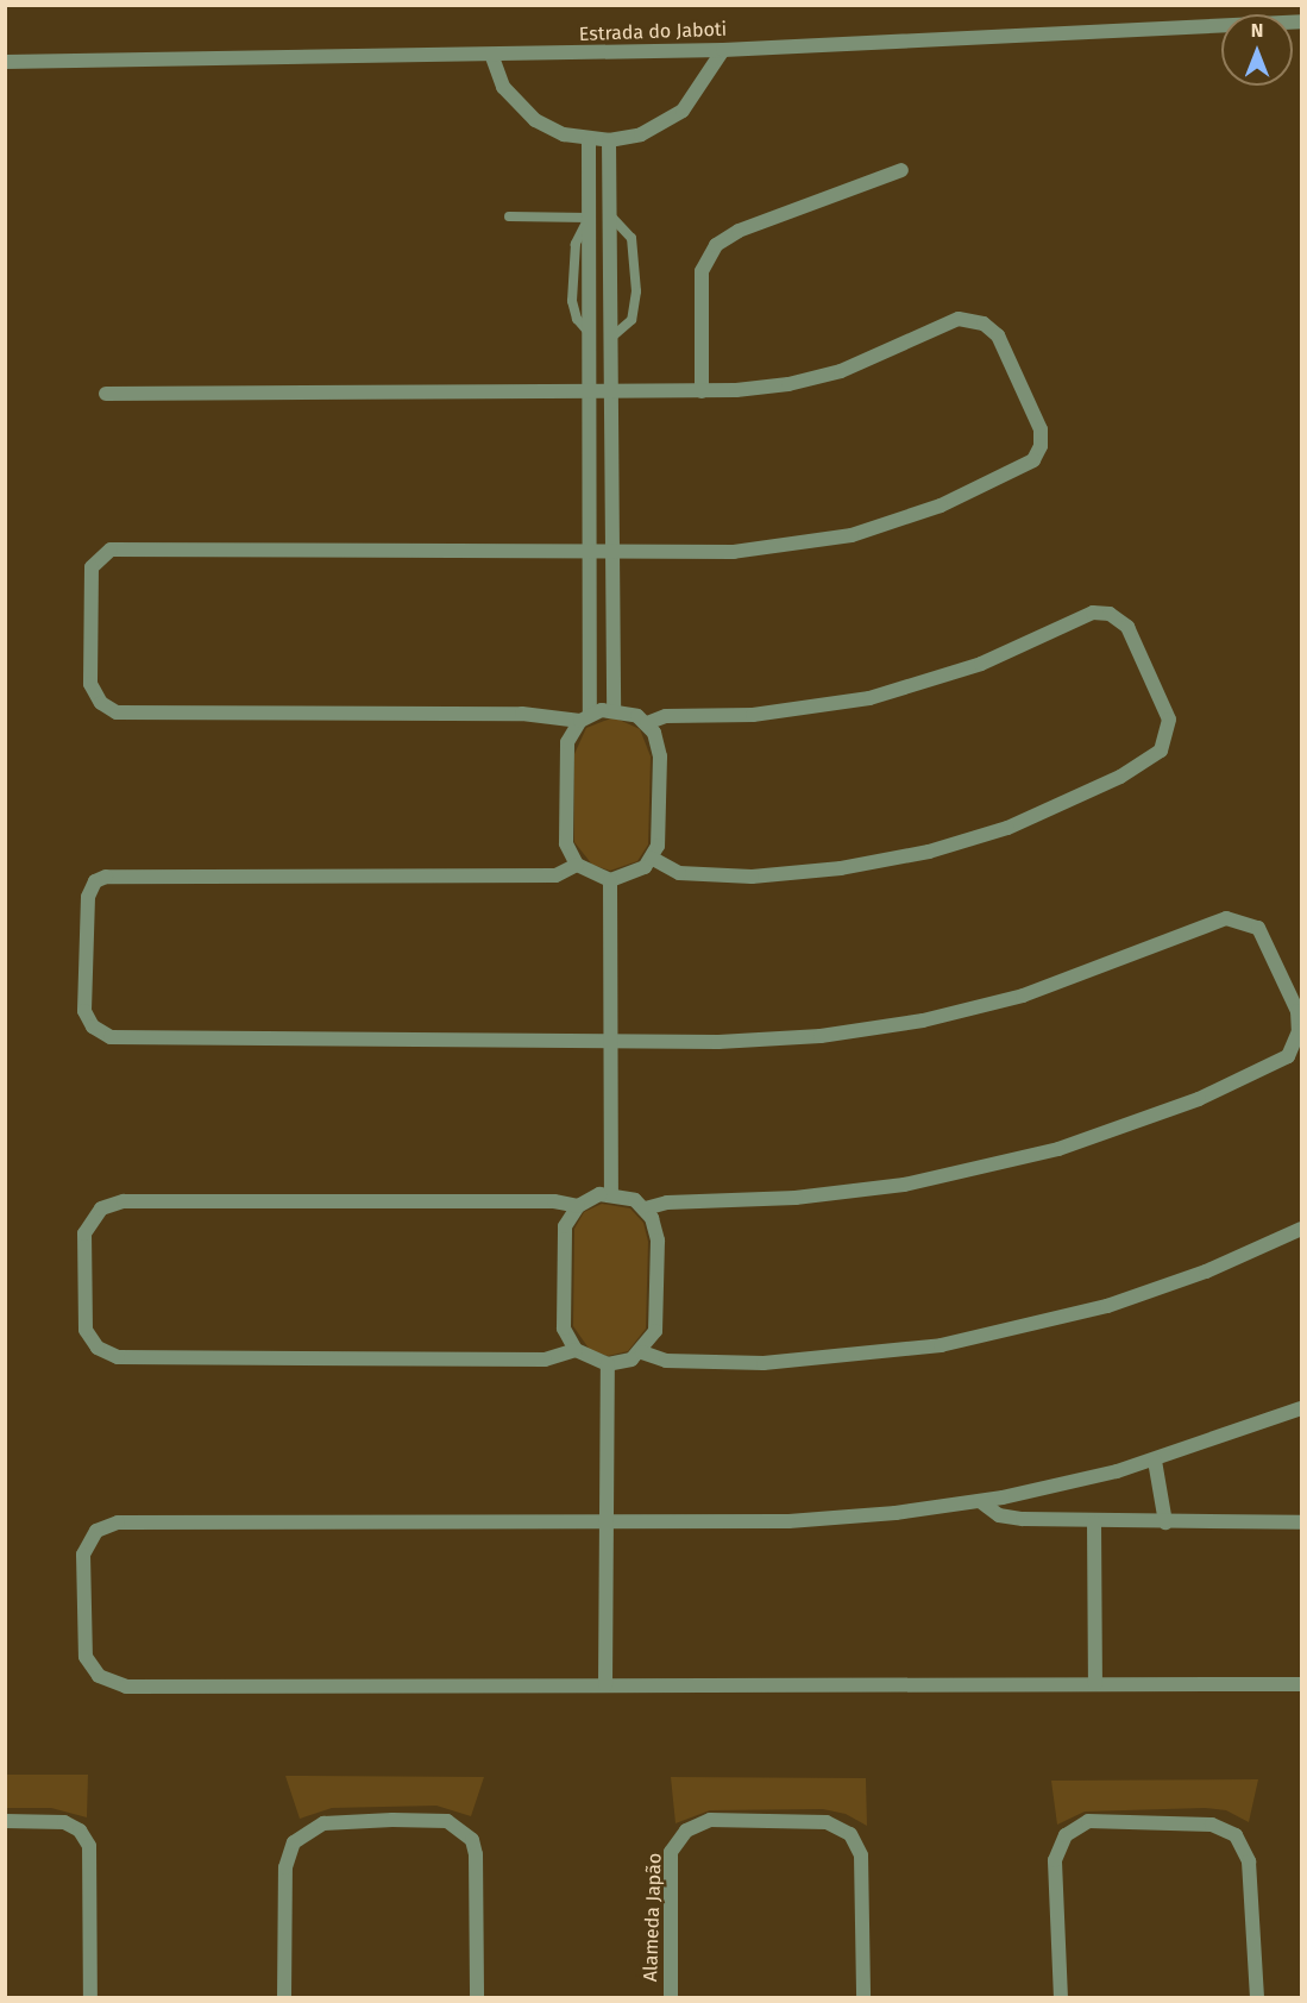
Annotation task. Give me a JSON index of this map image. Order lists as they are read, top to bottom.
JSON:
{
  "streets": {
    "street": ["Estrada do Jaboti", "Alameda Japão"]
  },
  "north": "top"
}
